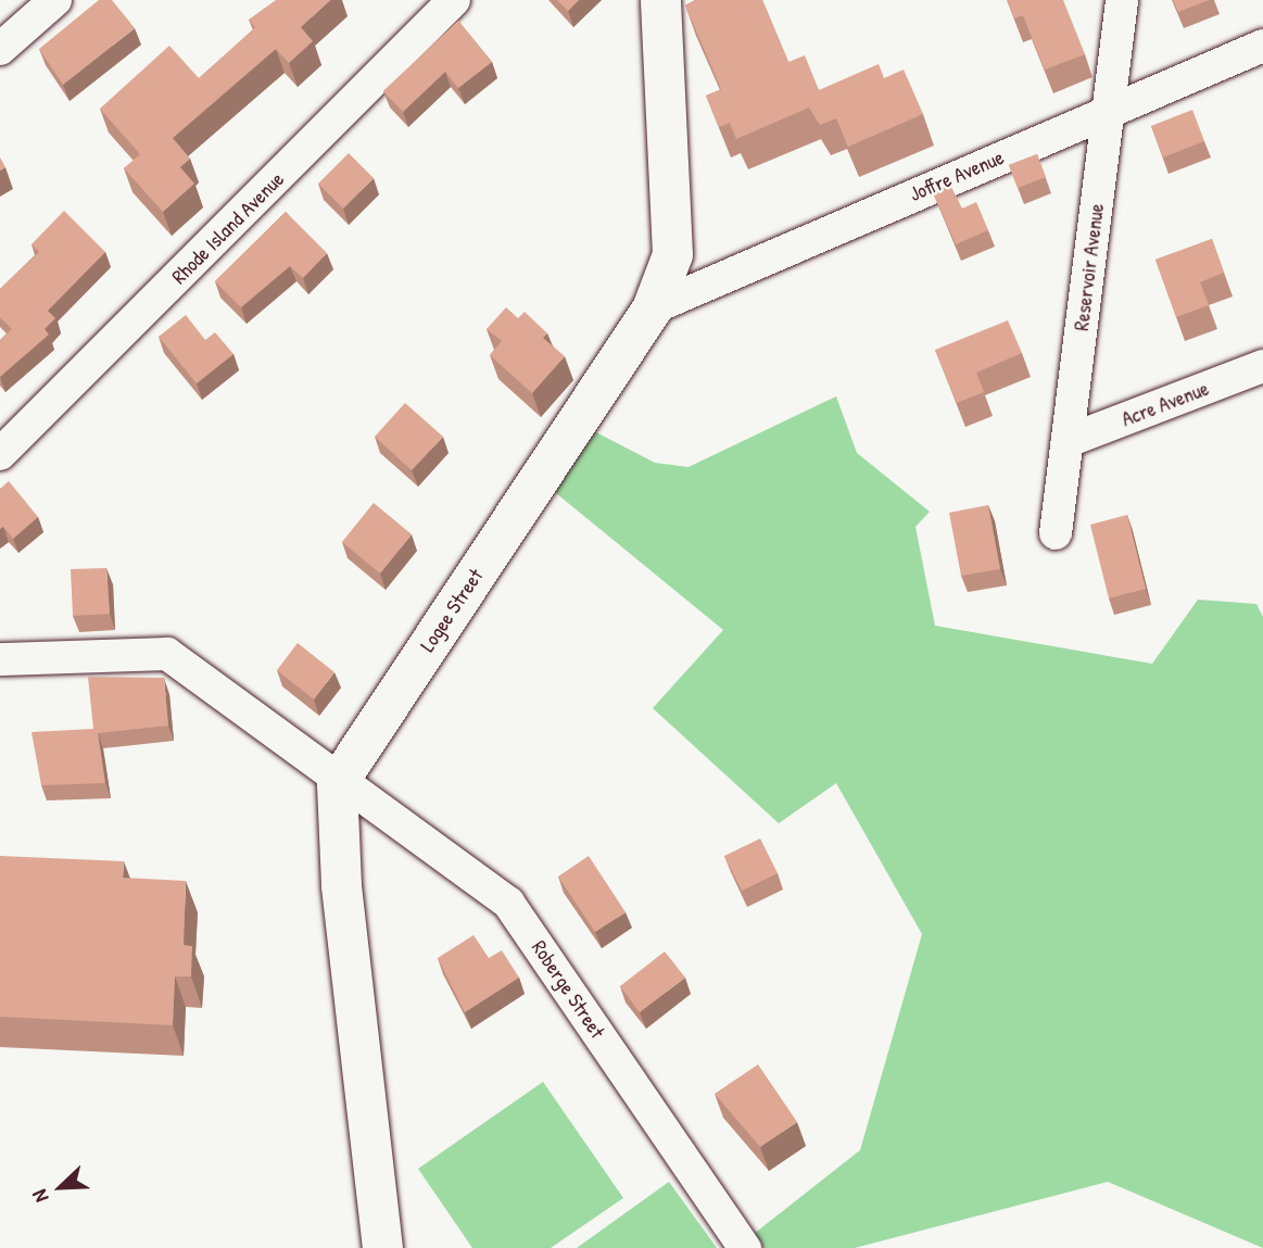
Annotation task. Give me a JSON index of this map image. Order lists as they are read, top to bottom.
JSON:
{
  "streets": {
    "street": [
      "Joffre Avenue",
      "Rhode Island Avenue",
      "Reservoir Avenue",
      "Acre Avenue",
      "Logee Street",
      "Roberge Street"
    ]
  },
  "crossings": [
    ["Joffre Avenue", "Reservoir Avenue"],
    ["Joffre Avenue", "Logee Street"],
    ["Reservoir Avenue", "Acre Avenue"],
    ["Logee Street", "Roberge Street"]
  ],
  "north": "bottom left"
}
